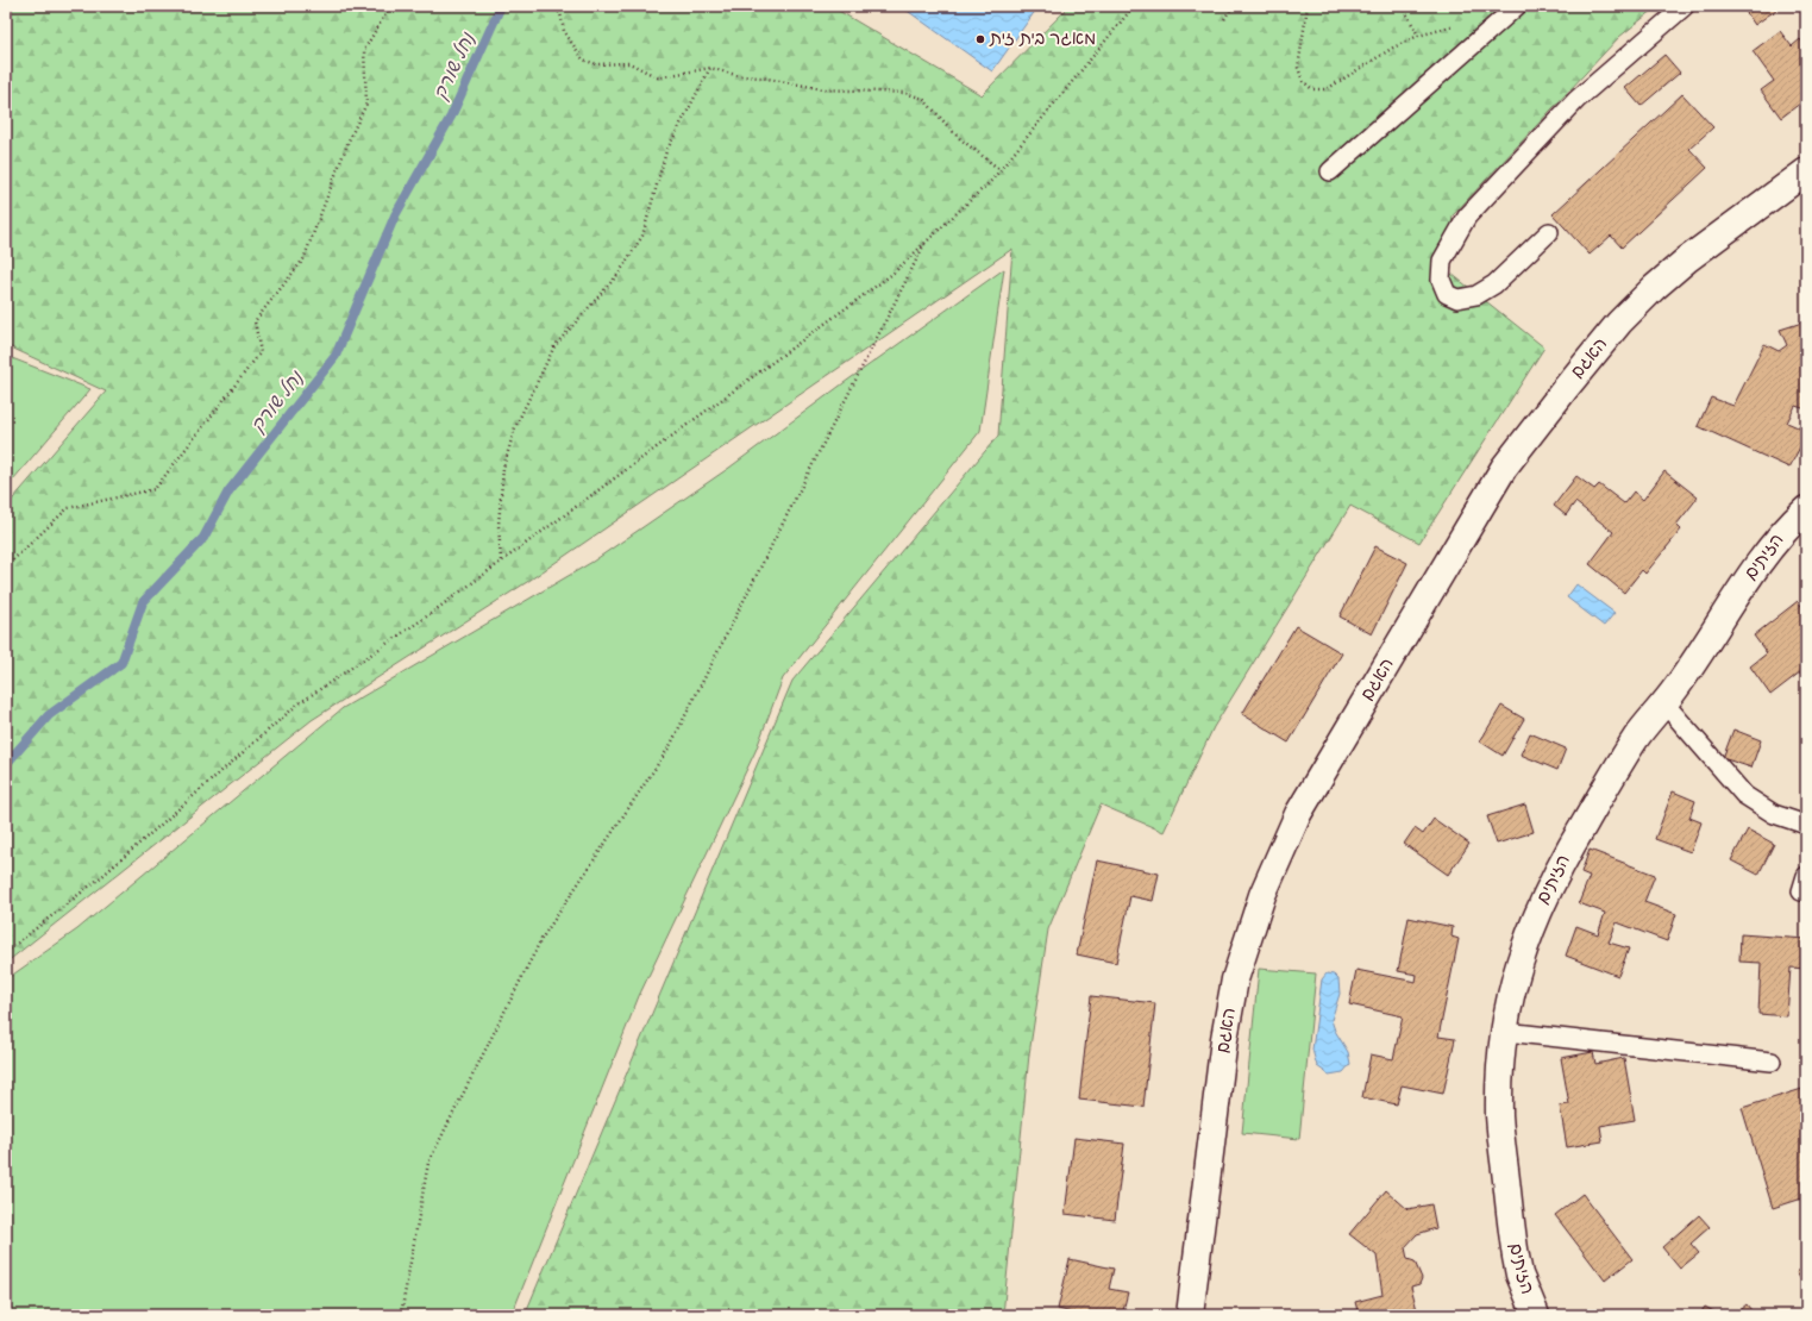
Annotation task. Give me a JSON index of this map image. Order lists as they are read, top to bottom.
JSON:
{
  "streets": {
    "street": ["האגם", "הזיתים"]
  },
  "water": ["נחל שורק"],
  "places": ["מאגר בית זית"]
}
